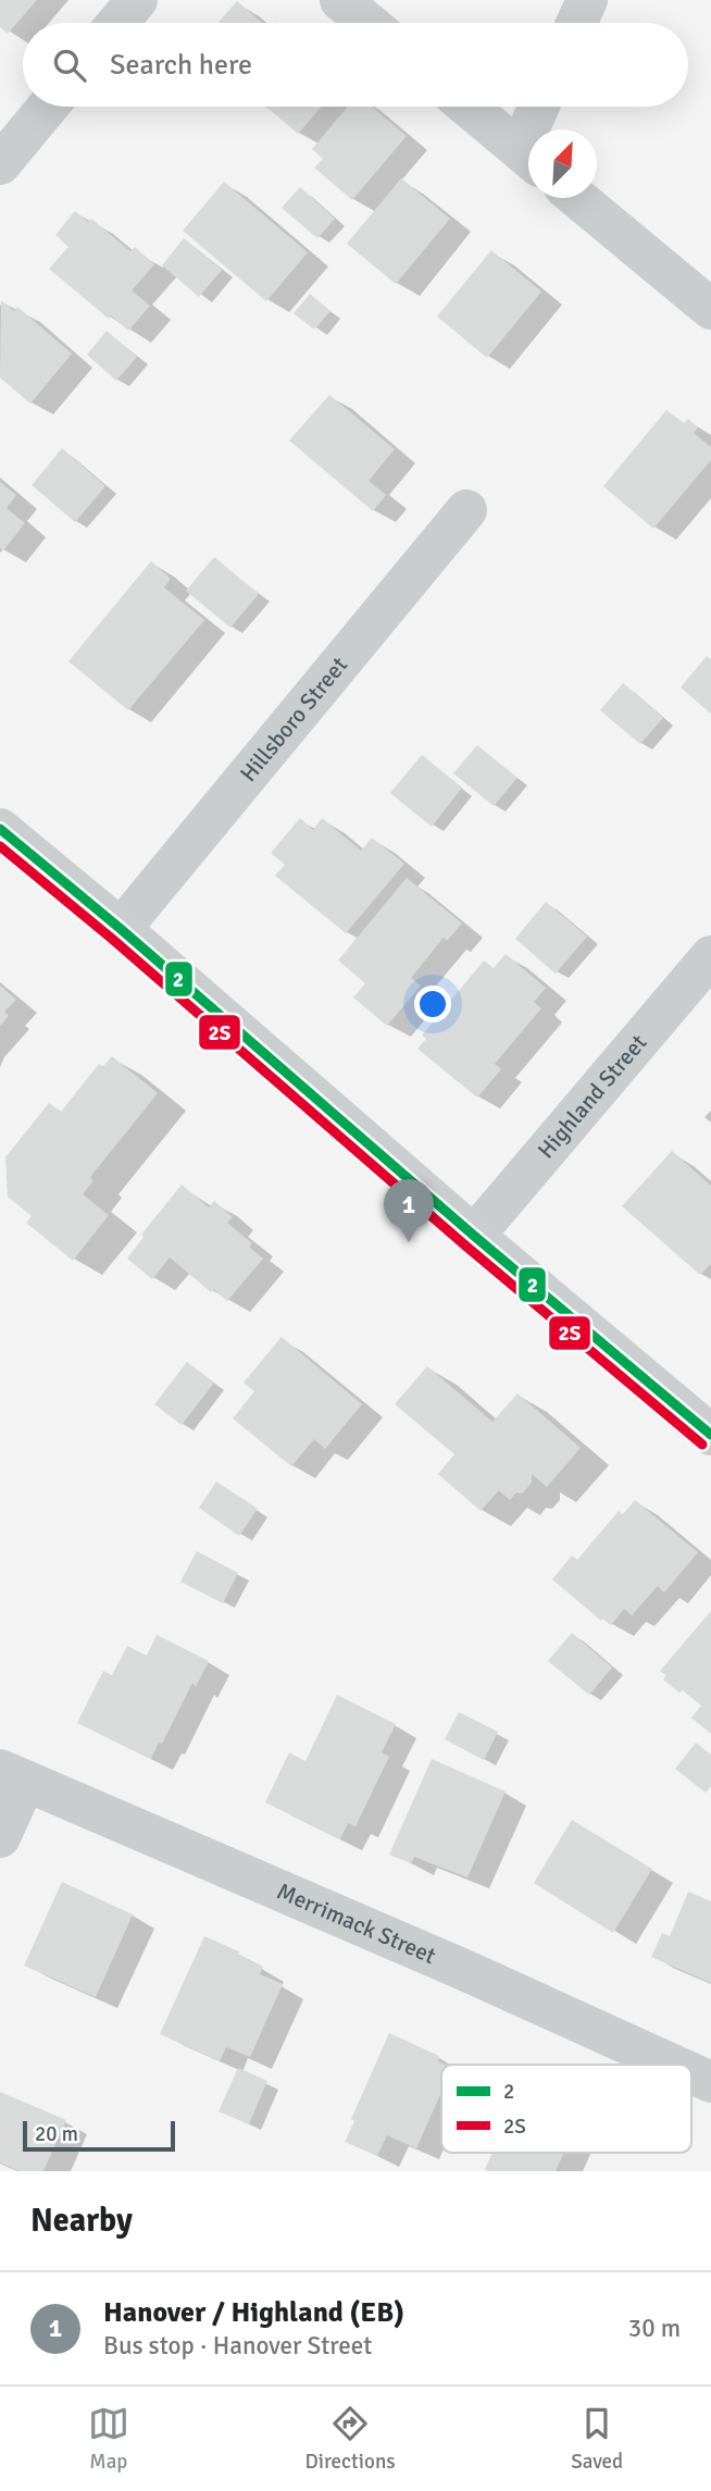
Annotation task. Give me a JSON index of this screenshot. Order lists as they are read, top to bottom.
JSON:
{
  "streets": {
    "street": ["Hillsboro Street", "Highland Street", "Merrimack Street"]
  },
  "lines": ["transit line 2", "transit line 2S"],
  "legend": ["2", "2S"],
  "scale_bar": "20 m",
  "north": "top right",
  "page": {
    "search": "Search here",
    "pins": "1",
    "scale": "20 m",
    "heading": "Nearby",
    "list": [
      {
        "mark": "1",
        "name": "Hanover / Highland (EB)",
        "note": "Bus stop · Hanover Street",
        "value": "30 m"
      }
    ],
    "nav": ["Map", "Directions", "Saved"]
  }
}
